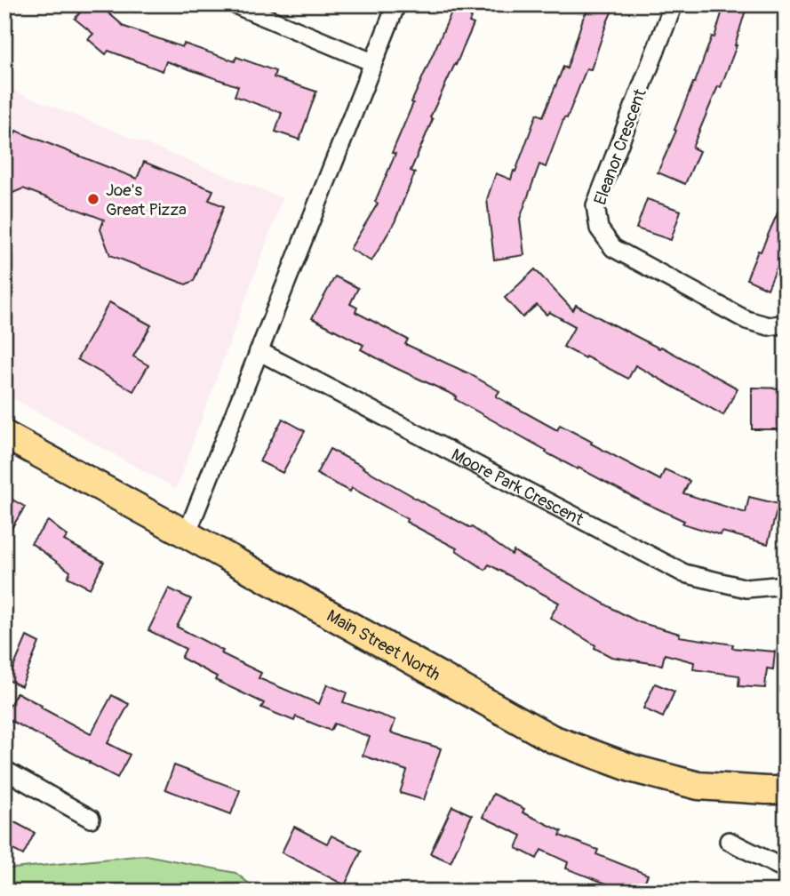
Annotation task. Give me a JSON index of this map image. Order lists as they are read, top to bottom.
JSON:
{
  "streets": {
    "main road": ["Main Street North"],
    "street": ["Eleanor Crescent", "Moore Park Crescent"]
  },
  "places": ["Joe's Great Pizza"]
}
